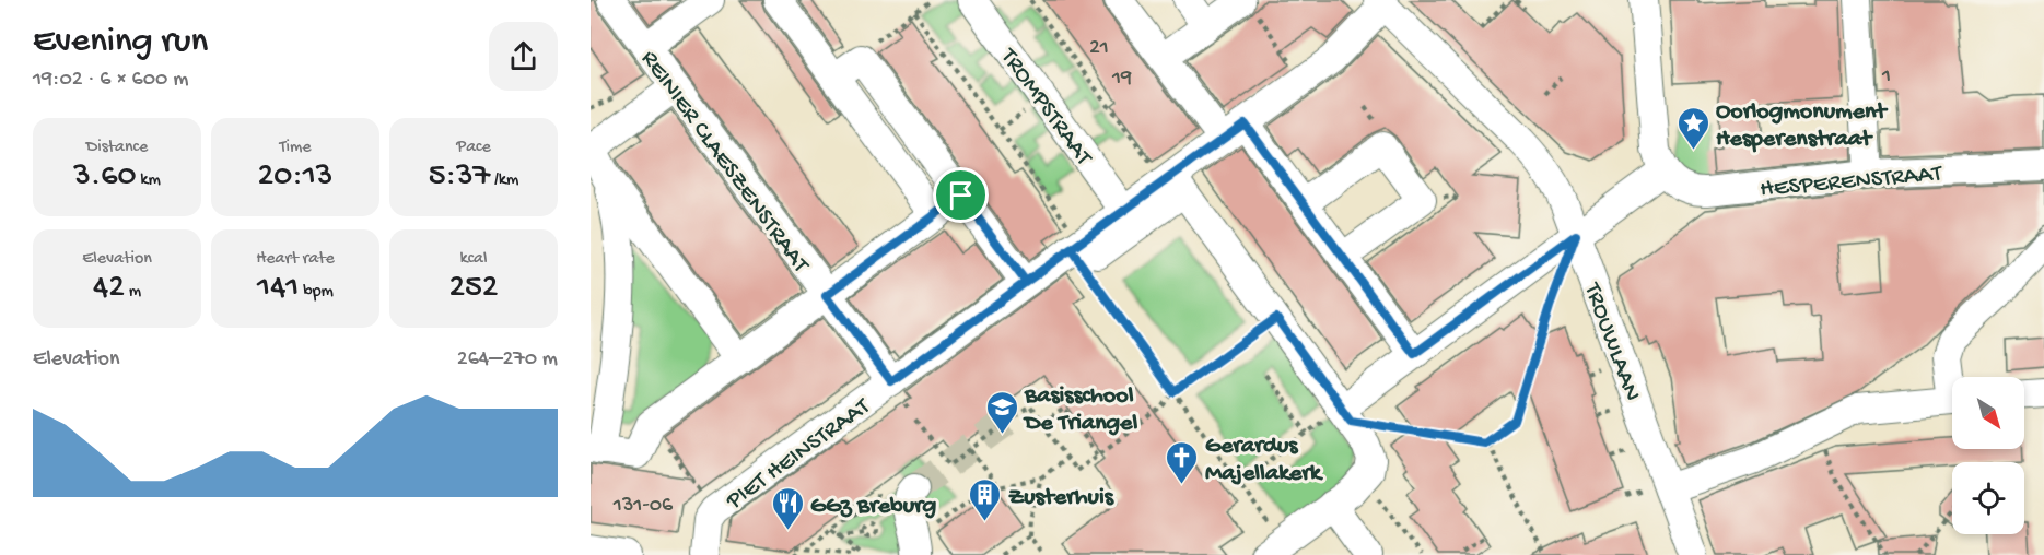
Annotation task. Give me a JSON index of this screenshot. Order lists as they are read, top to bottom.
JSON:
{
  "streets": {
    "street": [
      "TROMPSTRAAT",
      "REINIER CLAESZENSTRAAT",
      "HESPERENSTRAAT",
      "TROUWLAAN",
      "PIET HEINSTRAAT"
    ]
  },
  "crossings": [
    ["TROMPSTRAAT", "PIET HEINSTRAAT"],
    ["REINIER CLAESZENSTRAAT", "PIET HEINSTRAAT"],
    ["TROUWLAAN", "PIET HEINSTRAAT"]
  ],
  "places": {
    "place": ["Oorlogmonument Hesperenstraat"],
    "school or university": ["Basisschool De Triangel"],
    "church": ["Gerardus Majellakerk"],
    "building": ["Zusterhuis"],
    "restaurant": ["GGz Breburg"]
  },
  "house_numbers": [
    "21",
    "1",
    "19",
    "131-06"
  ],
  "north": "bottom right",
  "page": {
    "heading": ["Evening run", "19:02 · 6 × 600 m"],
    "stats": [
      ["Distance", "3.60 km"],
      ["Time", "20:13"],
      ["Pace", "5:37 /km"],
      ["Elevation", "42 m"],
      ["Heart rate", "141 bpm"],
      ["kcal", "252"]
    ],
    "chart": ["Elevation", "264–270 m"]
  }
}
